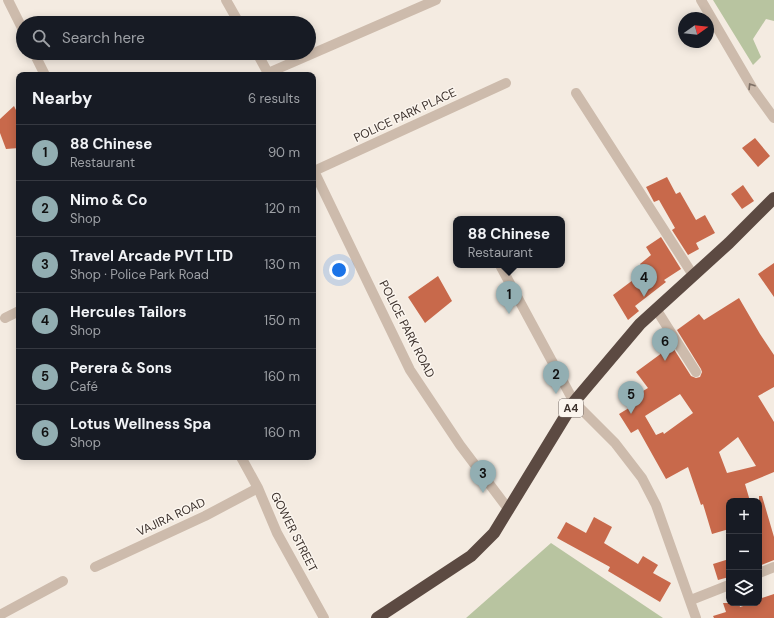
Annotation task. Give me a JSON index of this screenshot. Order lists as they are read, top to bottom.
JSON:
{
  "streets": {
    "highway": ["A4"],
    "street": [
      "POLICE PARK PLACE",
      "POLICE PARK ROAD",
      "VAJIRA ROAD",
      "GOWER STREET"
    ]
  },
  "crossings": [
    ["POLICE PARK ROAD", "A4"],
    ["VAJIRA ROAD", "GOWER STREET"]
  ],
  "north": "right",
  "page": {
    "search": "Search here",
    "heading": ["Nearby", "6 results"],
    "list": [
      {
        "mark": "1",
        "name": "88 Chinese",
        "note": "Restaurant",
        "value": "90 m"
      },
      {
        "mark": "2",
        "name": "Nimo & Co",
        "note": "Shop",
        "value": "120 m"
      },
      {
        "mark": "3",
        "name": "Travel Arcade PVT LTD",
        "note": "Shop · Police Park Road",
        "value": "130 m"
      },
      {
        "mark": "4",
        "name": "Hercules Tailors",
        "note": "Shop",
        "value": "150 m"
      },
      {
        "mark": "5",
        "name": "Perera & Sons",
        "note": "Café",
        "value": "160 m"
      },
      {
        "mark": "6",
        "name": "Lotus Wellness Spa",
        "note": "Shop",
        "value": "160 m"
      }
    ],
    "popup": ["88 Chinese", "Restaurant"],
    "pins": [
      "4",
      "1",
      "6",
      "2",
      "5",
      "3"
    ],
    "map_buttons": ["+", "−"]
  }
}
